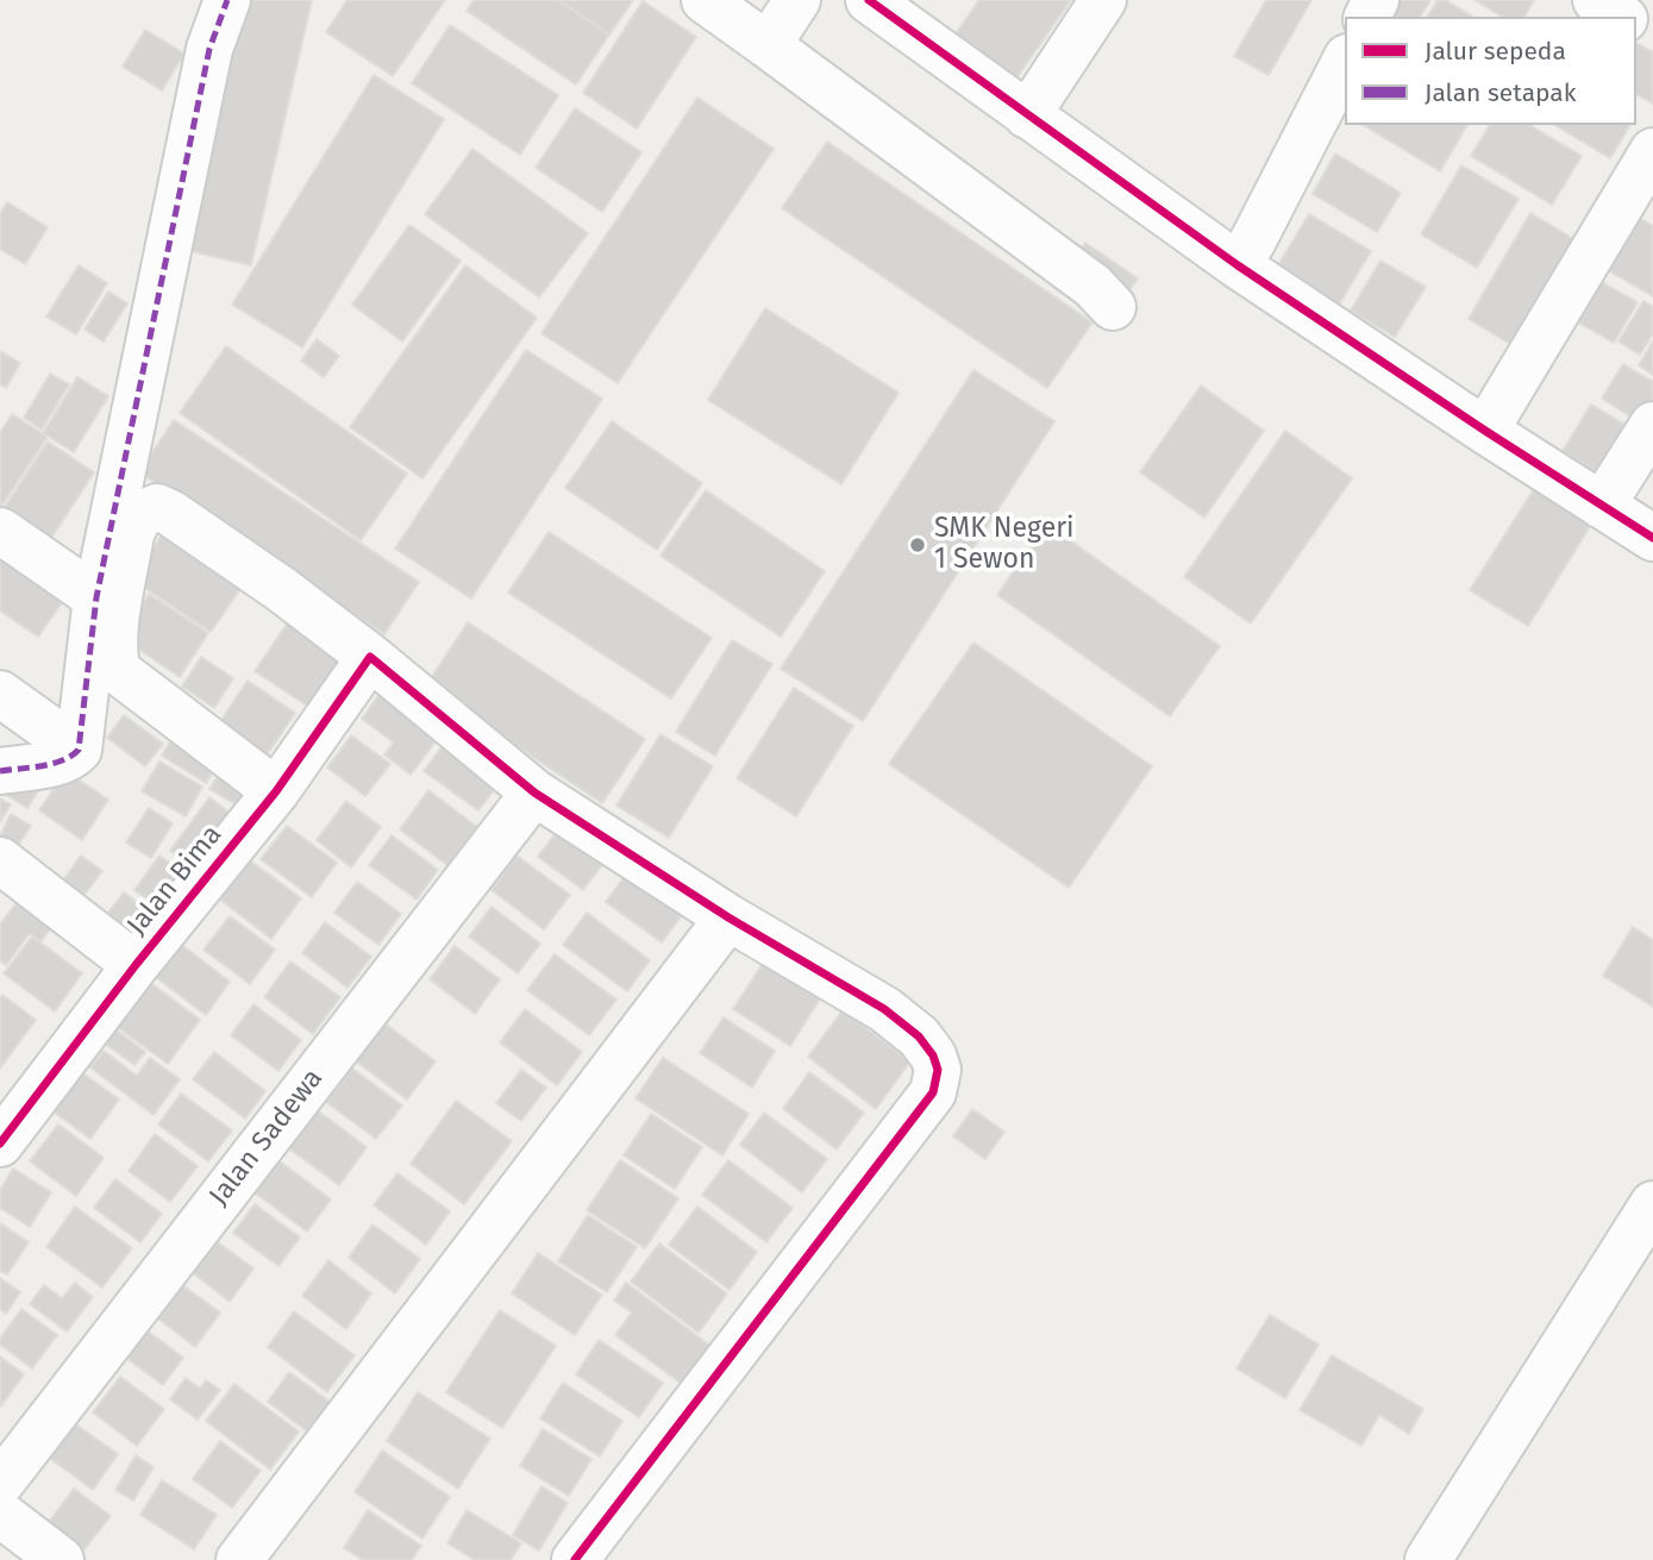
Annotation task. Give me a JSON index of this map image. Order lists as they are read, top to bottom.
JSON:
{
  "streets": {
    "street": ["Jalan Bima", "Jalan Sadewa"]
  },
  "places": ["SMK Negeri 1 Sewon"],
  "legend": ["Jalur sepeda", "Jalan setapak"]
}
